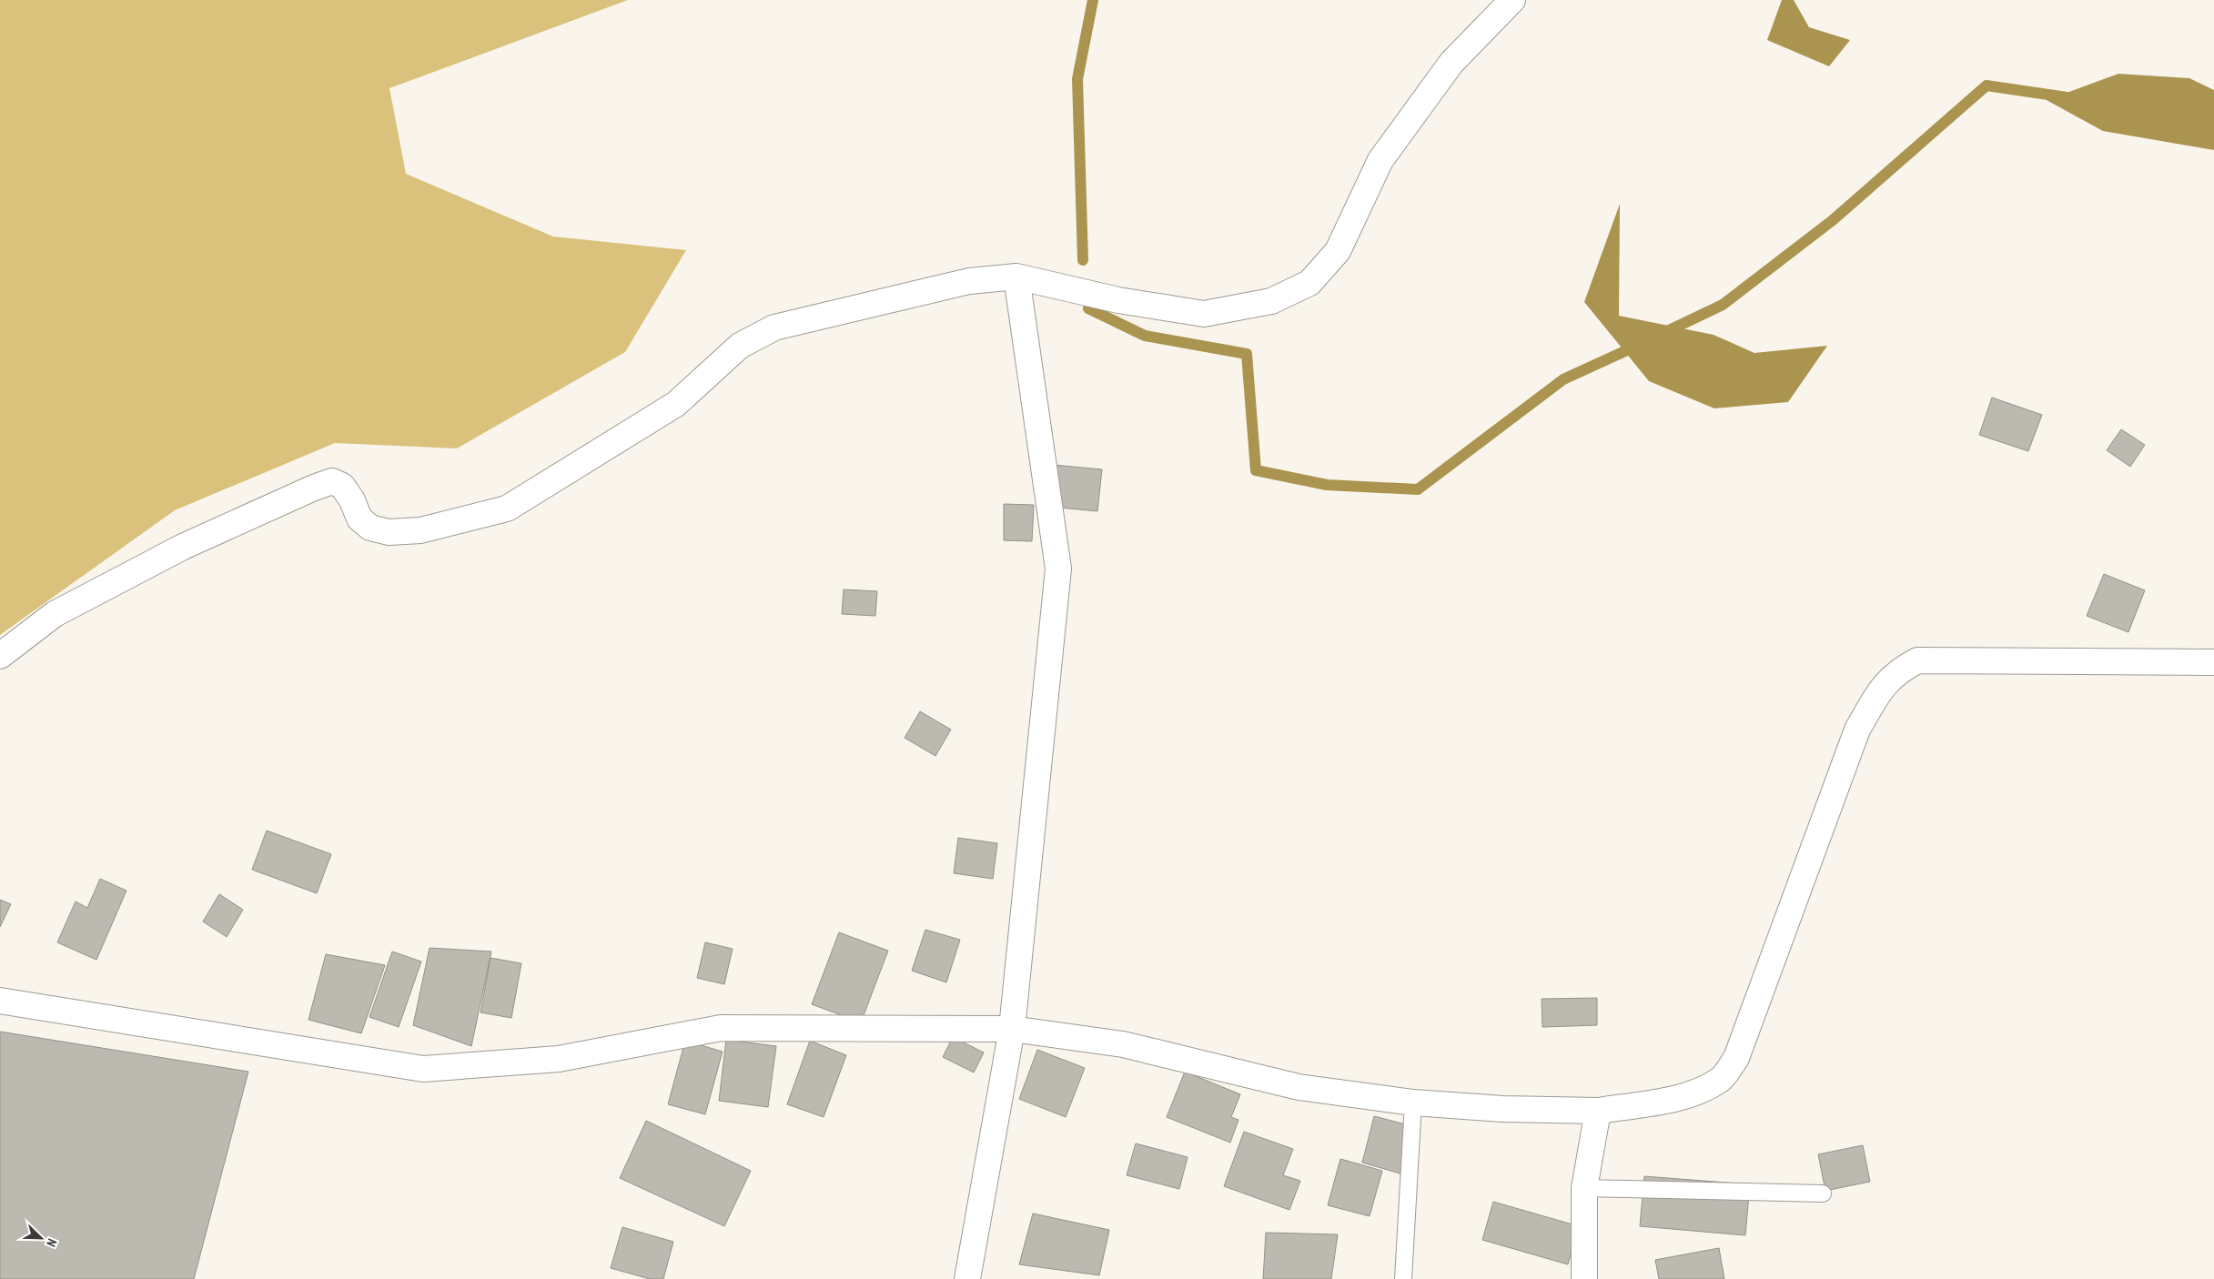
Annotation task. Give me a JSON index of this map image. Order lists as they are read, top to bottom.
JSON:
{
  "north": "bottom right"
}
